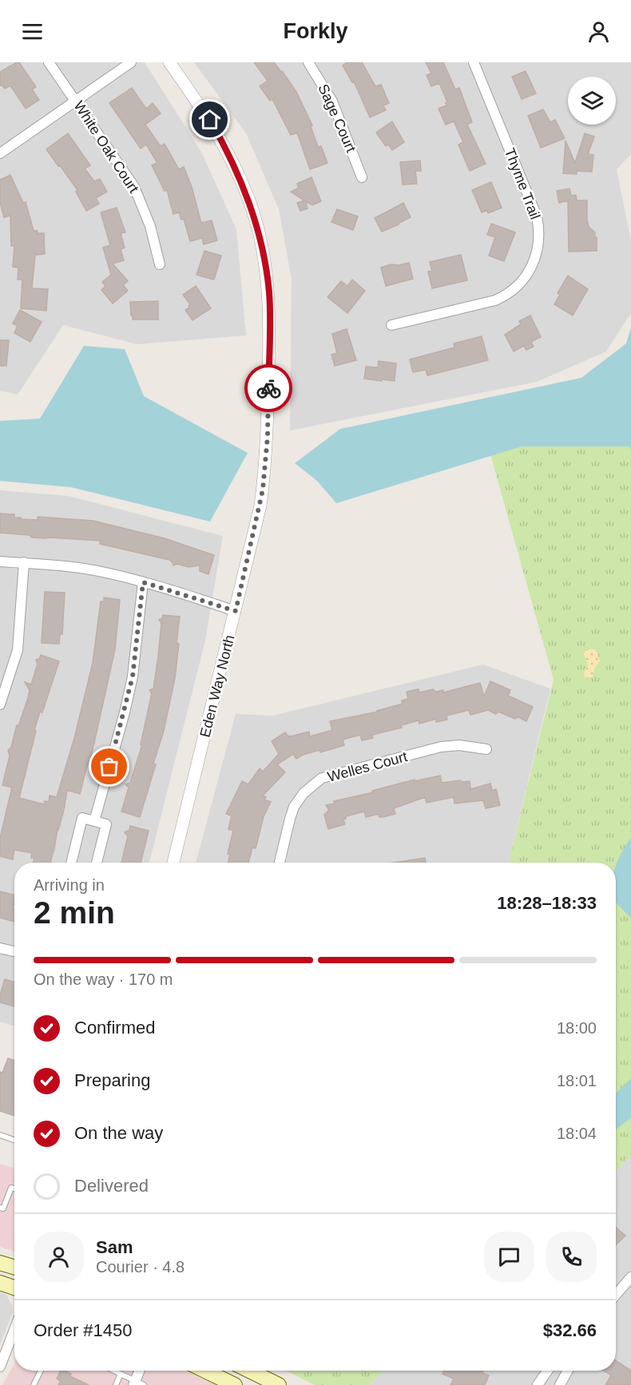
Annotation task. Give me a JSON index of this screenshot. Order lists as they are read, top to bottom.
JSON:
{
  "streets": {
    "street": [
      "Sage Court",
      "White Oak Court",
      "Thyme Trail",
      "Eden Way North",
      "Welles Court"
    ]
  },
  "page": {
    "header": "Forkly",
    "heading": ["2 min", "Arriving in", "18:28–18:33"],
    "panel": [
      "Sam",
      "Courier · 4.8",
      "Order #1450",
      "$32.66"
    ],
    "bar": "On the way · 170 m",
    "list": [
      ["Confirmed", "18:00"],
      ["Preparing", "18:01"],
      ["On the way", "18:04"],
      "Delivered"
    ]
  }
}
